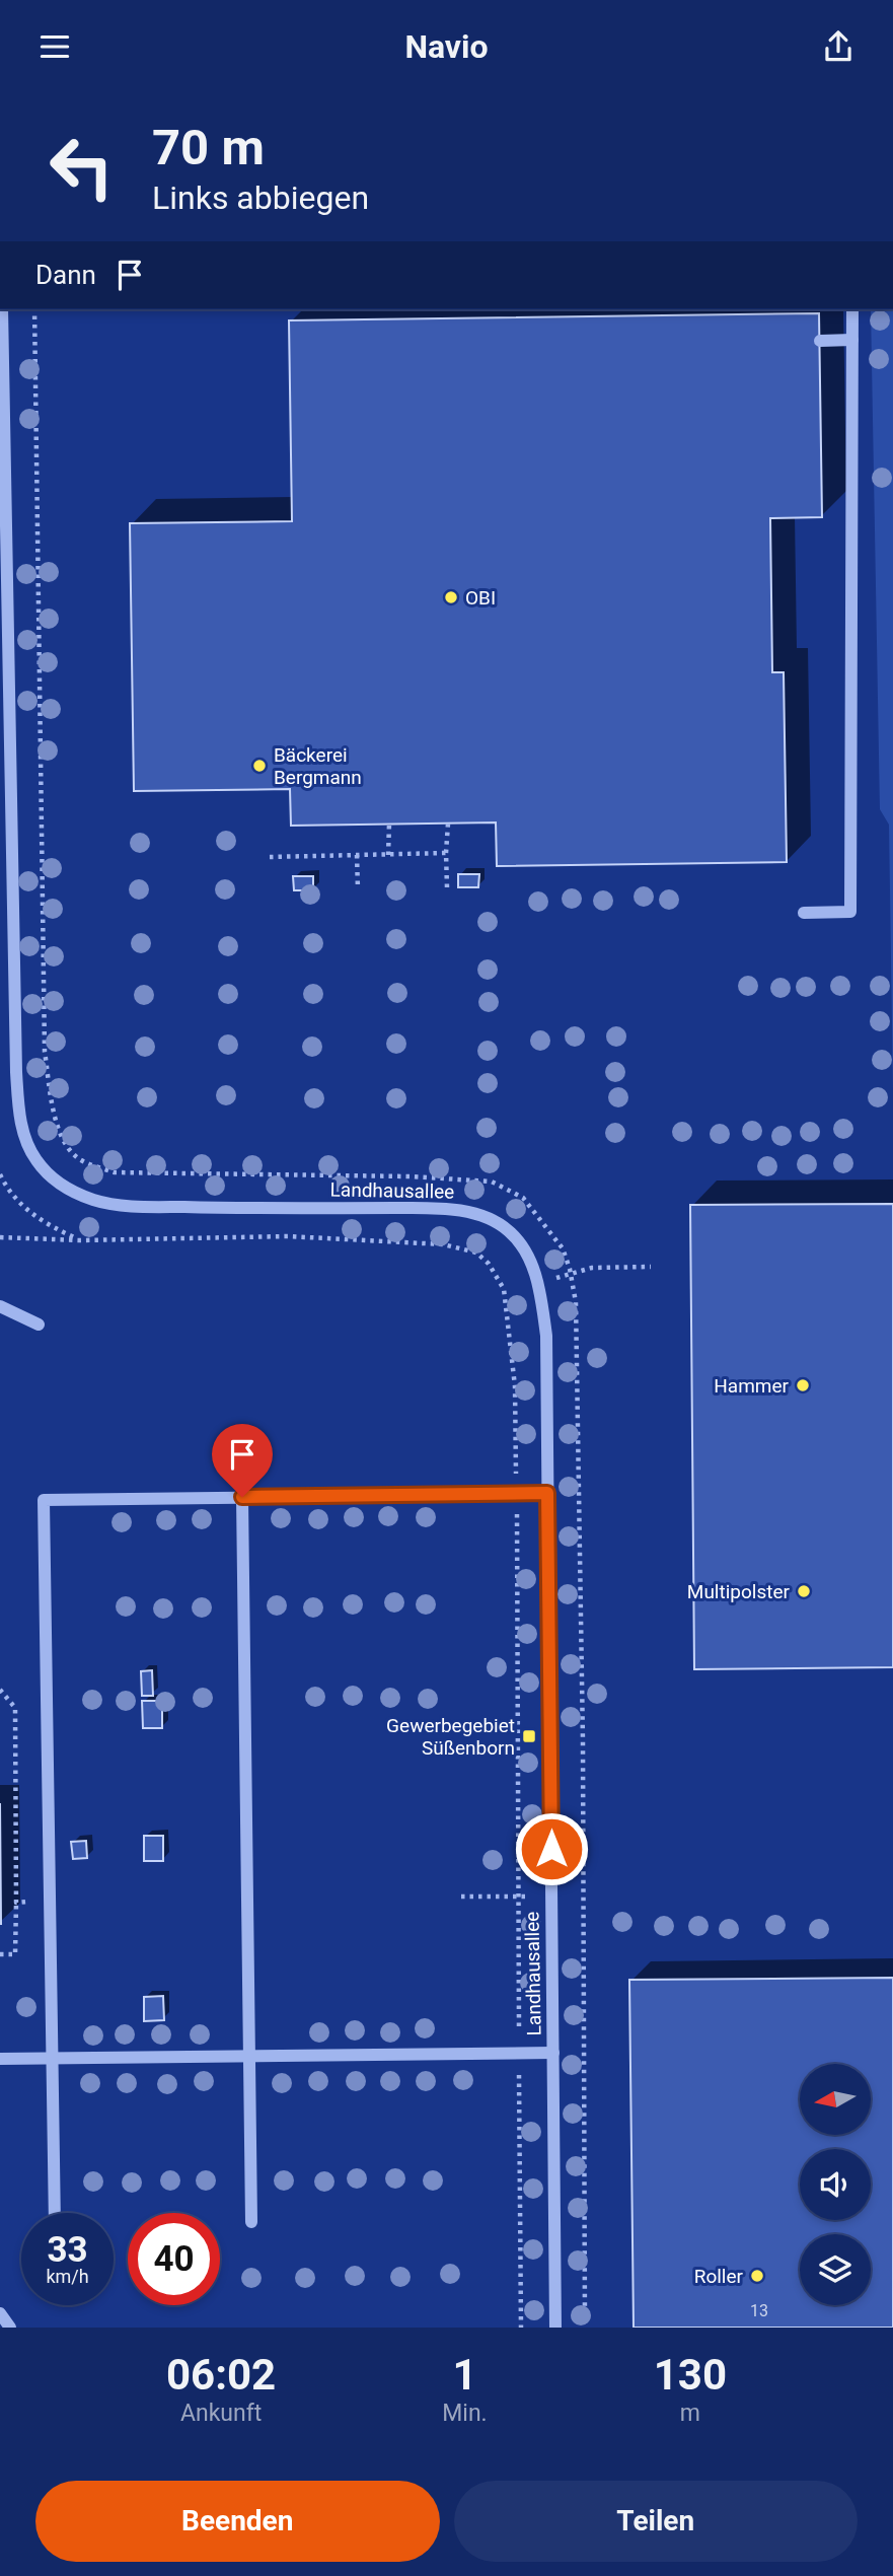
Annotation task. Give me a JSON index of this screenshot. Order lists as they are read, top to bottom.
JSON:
{
  "streets": {
    "street": ["Landhausallee"]
  },
  "places": {
    "other": [
      "OBI",
      "Bäckerei Bergmann",
      "Hammer",
      "Multipolster",
      "Roller"
    ],
    "transit": ["Gewerbegebiet Süßenborn"]
  },
  "house_numbers": ["13"],
  "north": "left",
  "page": {
    "header": "Navio",
    "turn": ["70 m", "Links abbiegen"],
    "then": "Dann",
    "speed": "33 km/h",
    "limit": "40",
    "eta": [
      "06:02",
      "Ankunft",
      "1",
      "Min.",
      "130",
      "m"
    ],
    "buttons": ["Beenden", "Teilen"]
  }
}
